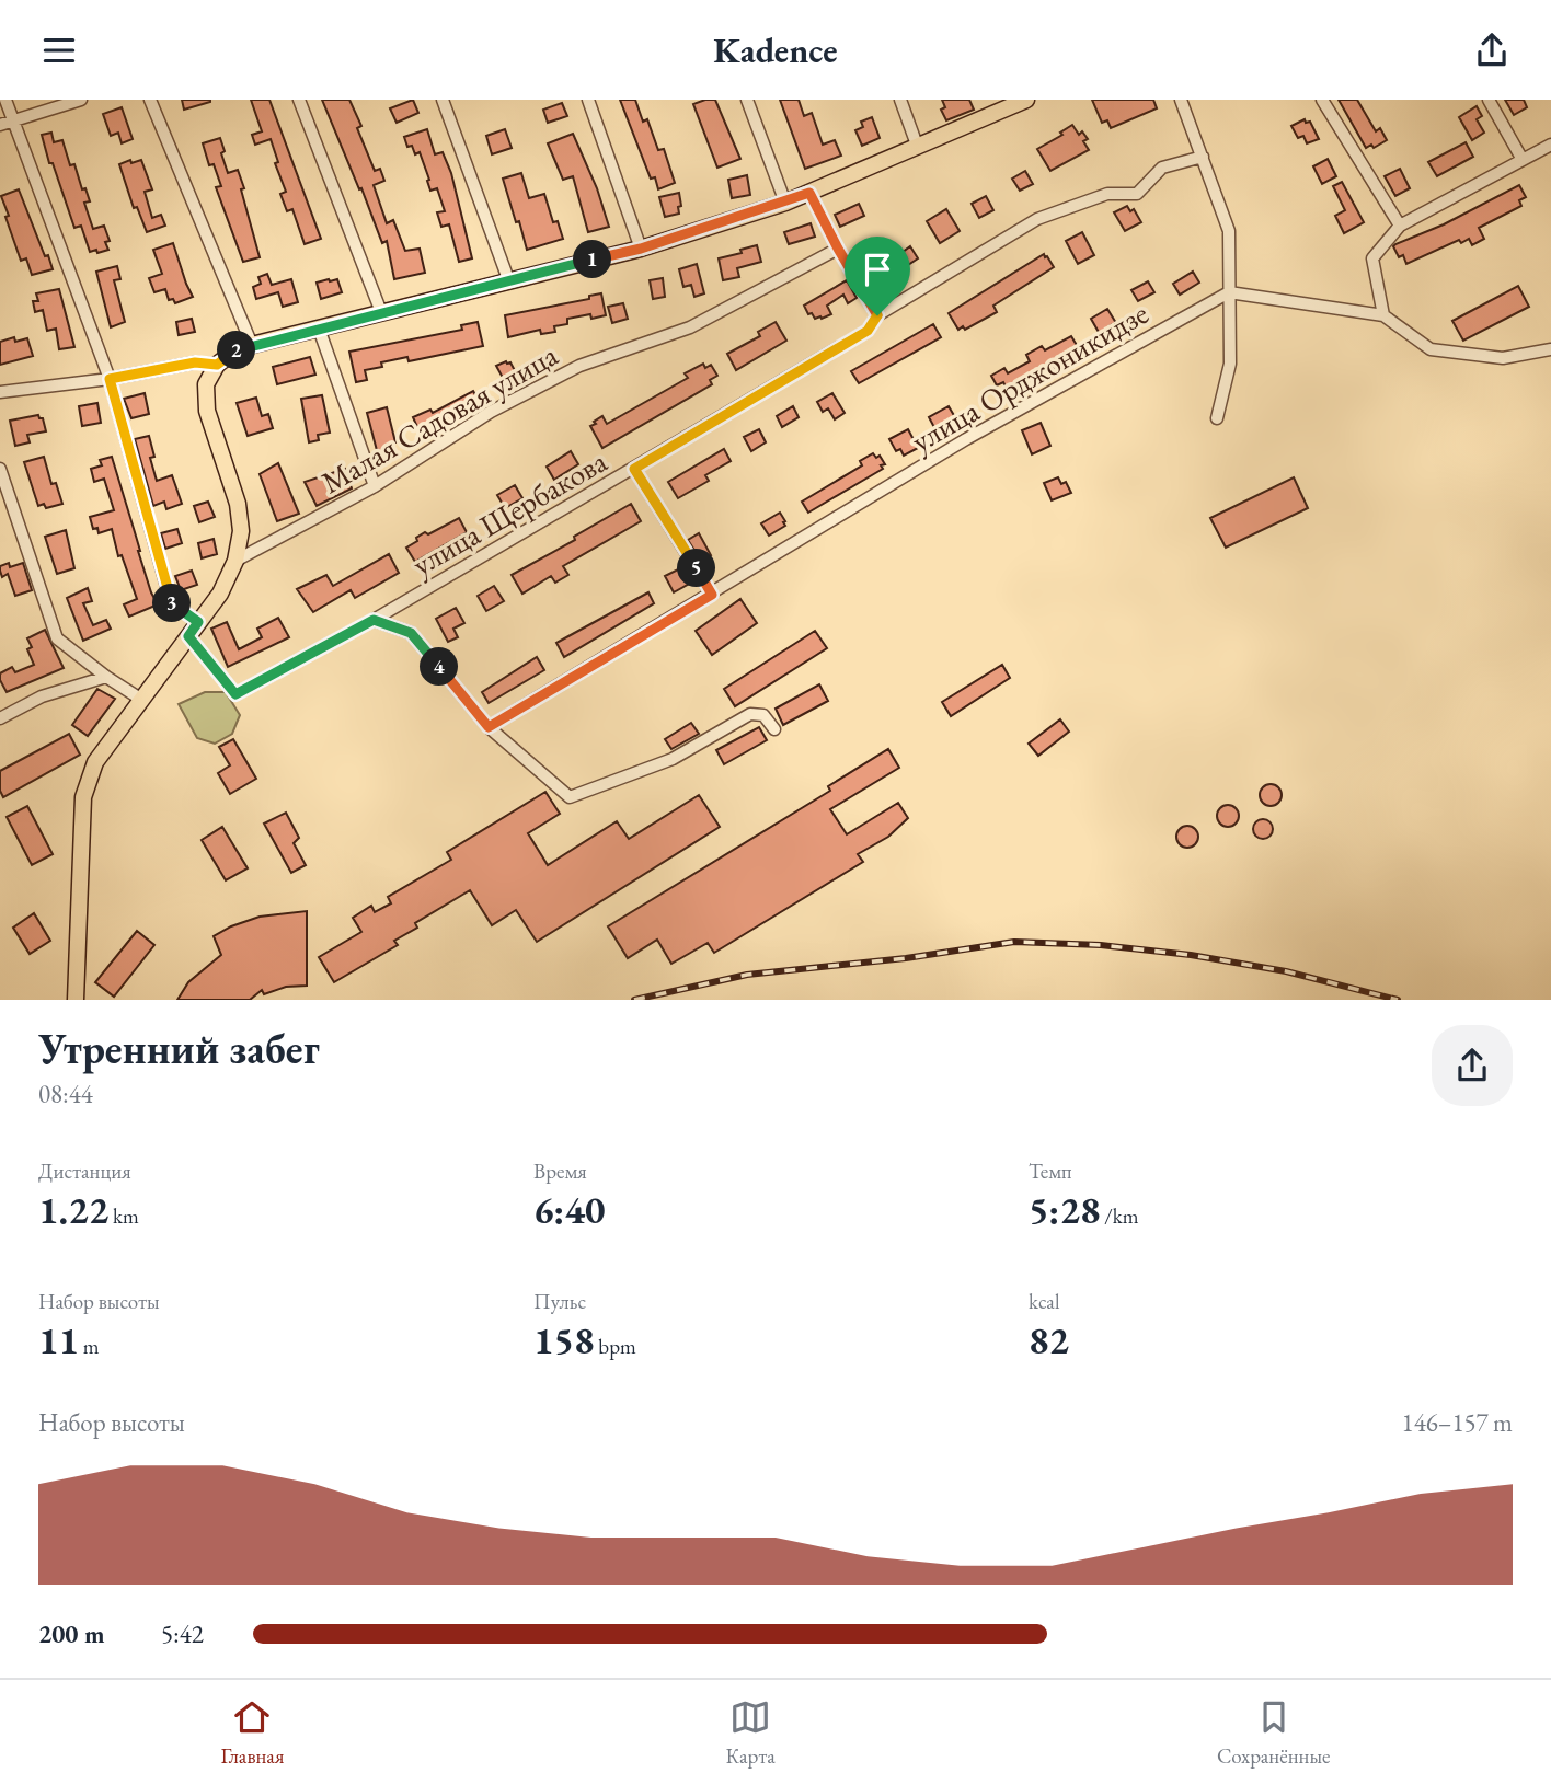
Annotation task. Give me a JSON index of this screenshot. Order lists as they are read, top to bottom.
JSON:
{
  "streets": {
    "street": ["улица Орджоникидзе", "Малая Садовая улица", "улица Щербакова"]
  },
  "page": {
    "header": "Kadence",
    "pins": [
      "1",
      "2",
      "5",
      "3",
      "4"
    ],
    "heading": ["Утренний забег", "08:44"],
    "stats": [
      ["Дистанция", "1.22 km"],
      ["Время", "6:40"],
      ["Темп", "5:28 /km"],
      ["Набор высоты", "11 m"],
      ["Пульс", "158 bpm"],
      ["kcal", "82"]
    ],
    "chart": ["Набор высоты", "146–157 m"],
    "list": [
      {
        "name": "200 m",
        "note": "5:42"
      }
    ],
    "tabs": ["Главная", "Карта", "Сохранённые"]
  }
}
